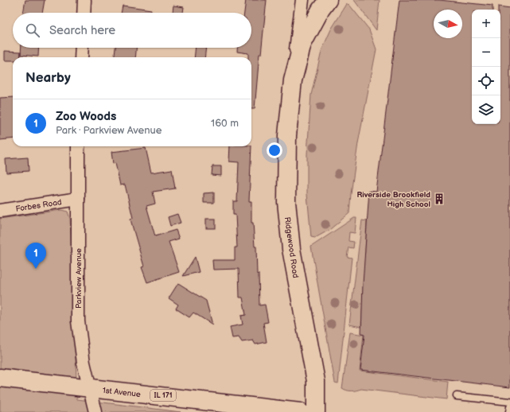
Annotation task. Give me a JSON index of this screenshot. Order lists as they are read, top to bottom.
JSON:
{
  "streets": {
    "street": [
      "Forbes Road",
      "Ridgewood Road",
      "Parkview Avenue",
      "1st Avenue",
      "IL 171"
    ]
  },
  "crossings": [
    ["Forbes Road", "Parkview Avenue"],
    ["Parkview Avenue", "1st Avenue"]
  ],
  "places": {
    "building": ["Riverside Brookfield High School"]
  },
  "north": "right",
  "page": {
    "map_buttons": ["+", "−"],
    "search": "Search here",
    "heading": "Nearby",
    "list": [
      {
        "mark": "1",
        "name": "Zoo Woods",
        "note": "Park · Parkview Avenue",
        "value": "160 m"
      }
    ],
    "pins": "1"
  }
}
